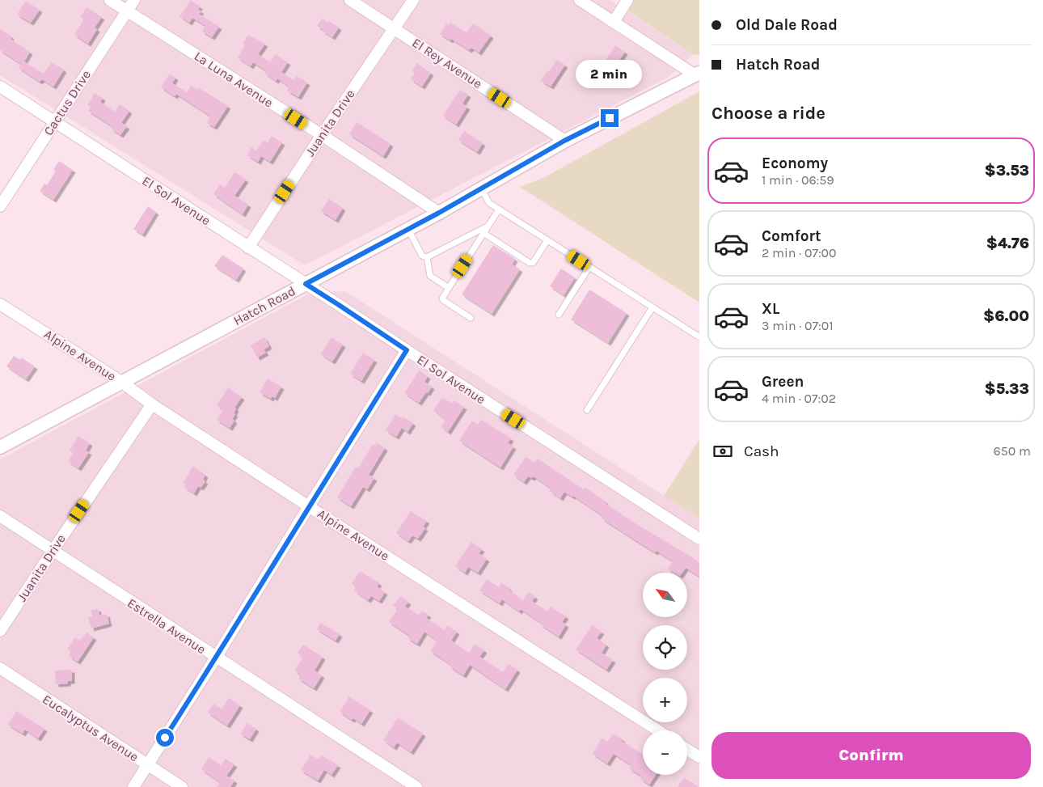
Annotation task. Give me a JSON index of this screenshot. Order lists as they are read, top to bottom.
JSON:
{
  "streets": {
    "street": [
      "El Rey Avenue",
      "La Luna Avenue",
      "Cactus Drive",
      "Juanita Drive",
      "El Sol Avenue",
      "Hatch Road",
      "Alpine Avenue",
      "Estrella Avenue",
      "Eucalyptus Avenue"
    ]
  },
  "crossings": [
    ["El Rey Avenue", "Juanita Drive"],
    ["El Rey Avenue", "Hatch Road"],
    ["La Luna Avenue", "Cactus Drive"],
    ["La Luna Avenue", "Juanita Drive"],
    ["La Luna Avenue", "Hatch Road"],
    ["Cactus Drive", "El Sol Avenue"],
    ["Juanita Drive", "El Sol Avenue"],
    ["Juanita Drive", "Alpine Avenue"],
    ["Juanita Drive", "Estrella Avenue"],
    ["El Sol Avenue", "Hatch Road"],
    ["Hatch Road", "Alpine Avenue"]
  ],
  "north": "top left",
  "page": {
    "banner": ["Old Dale Road", "Hatch Road"],
    "bubble": "2 min",
    "heading": "Choose a ride",
    "list": [
      {
        "name": "Economy",
        "note": "1 min · 06:59",
        "value": "$3.53"
      },
      {
        "name": "Comfort",
        "note": "2 min · 07:00",
        "value": "$4.76"
      },
      {
        "name": "XL",
        "note": "3 min · 07:01",
        "value": "$6.00"
      },
      {
        "name": "Green",
        "note": "4 min · 07:02",
        "value": "$5.33"
      }
    ],
    "pay": ["Cash", "650 m"],
    "map_buttons": ["+", "−"],
    "buttons": "Confirm"
  }
}
